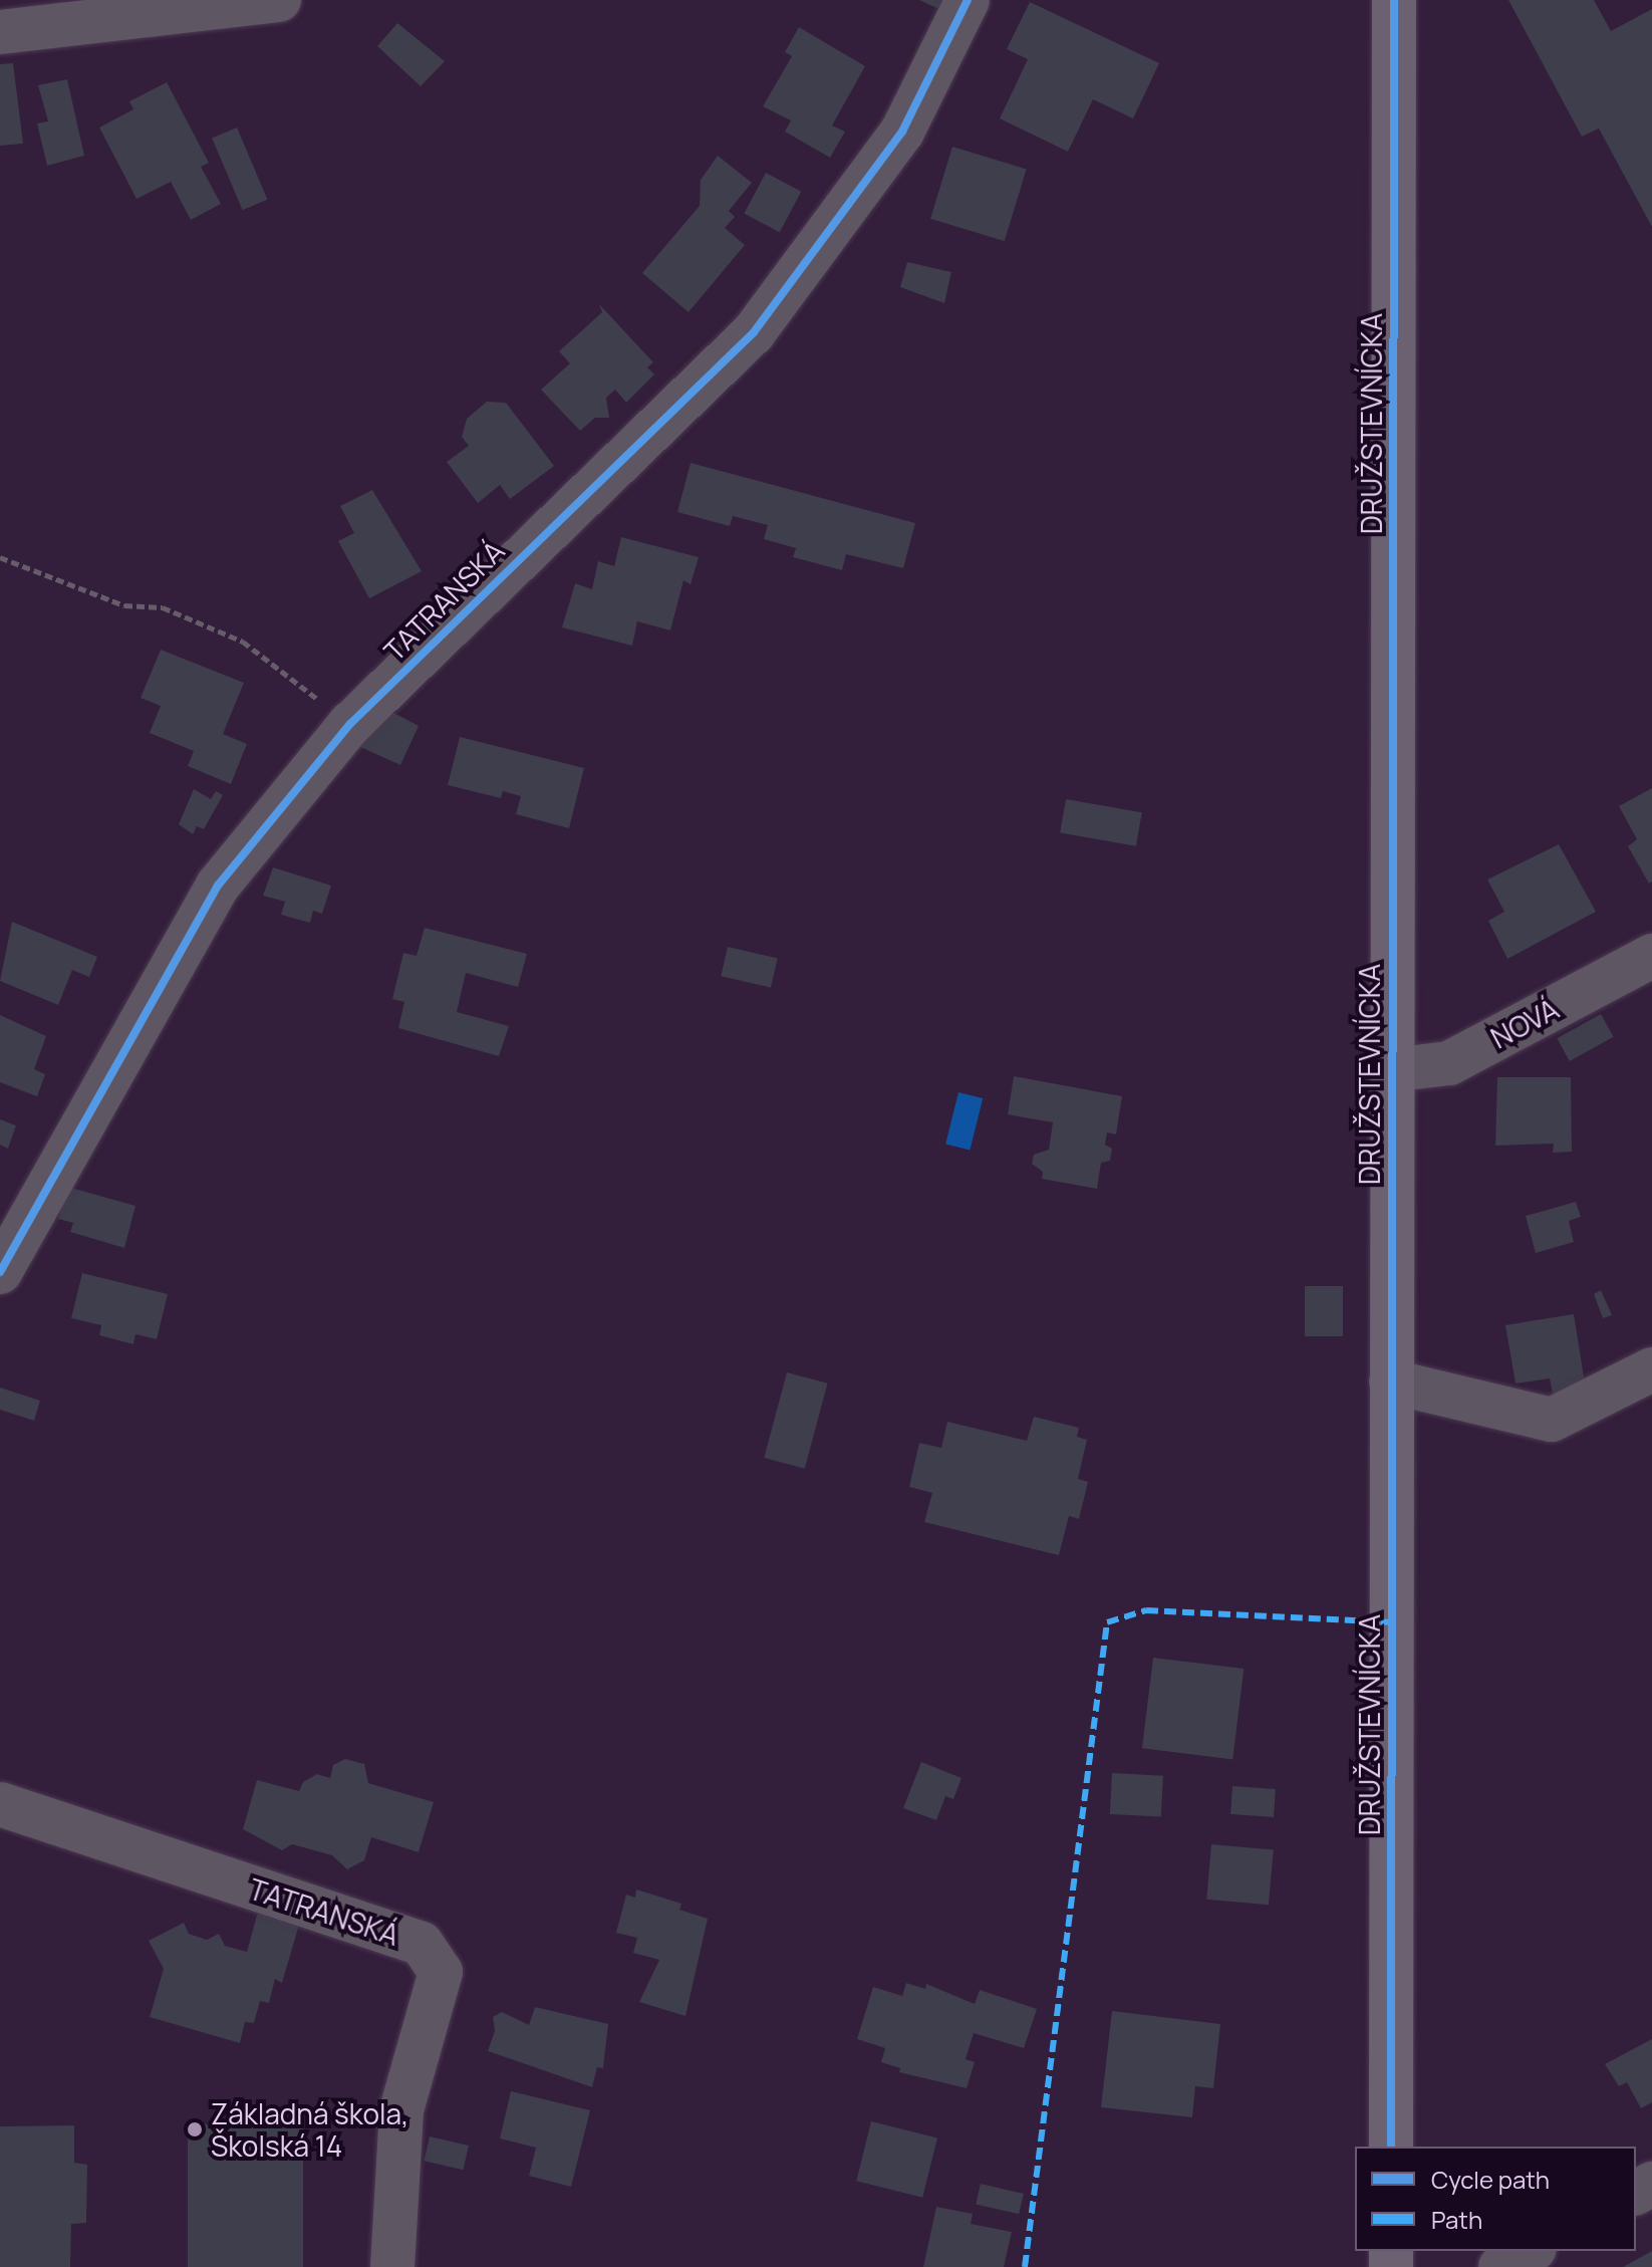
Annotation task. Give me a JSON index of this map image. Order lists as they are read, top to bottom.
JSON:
{
  "streets": {
    "main road": ["DRUŽSTEVNÍCKA"],
    "street": ["TATRANSKÁ", "NOVÁ"]
  },
  "crossings": [
    ["DRUŽSTEVNÍCKA", "NOVÁ"]
  ],
  "places": ["Základná škola, Školská 14"],
  "legend": ["Cycle path", "Path"]
}
